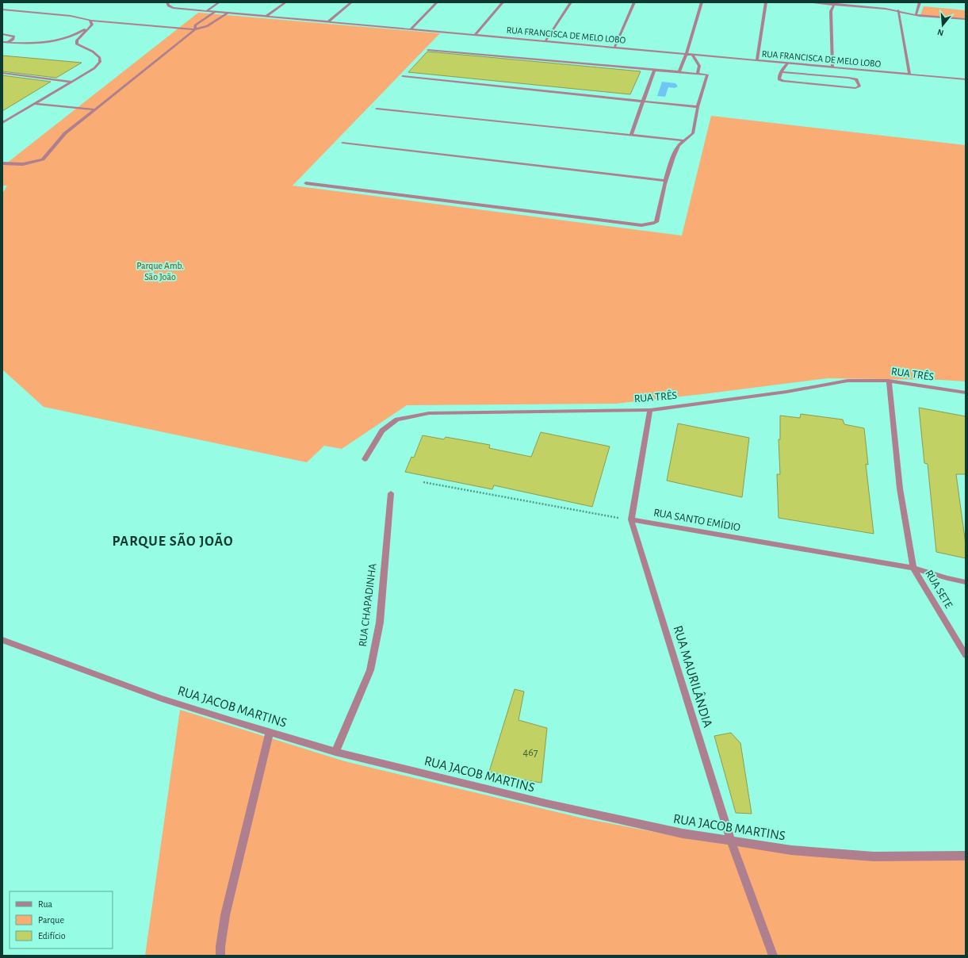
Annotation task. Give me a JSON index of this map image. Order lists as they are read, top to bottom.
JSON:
{
  "streets": {
    "street": [
      "RUA FRANCISCA DE MELO LOBO",
      "RUA TRÊS",
      "RUA SANTO EMÍDIO",
      "RUA SETE",
      "RUA CHAPADINHA",
      "RUA MAURILÂNDIA",
      "RUA JACOB MARTINS"
    ]
  },
  "crossings": [
    ["RUA SANTO EMÍDIO", "RUA SETE"],
    ["RUA SANTO EMÍDIO", "RUA MAURILÂNDIA"],
    ["RUA CHAPADINHA", "RUA JACOB MARTINS"],
    ["RUA MAURILÂNDIA", "RUA JACOB MARTINS"]
  ],
  "districts": ["PARQUE SÃO JOÃO"],
  "parks": ["Parque Amb. São João"],
  "house_numbers": ["467"],
  "legend": ["Rua", "Parque", "Edifício"],
  "north": "bottom"
}
